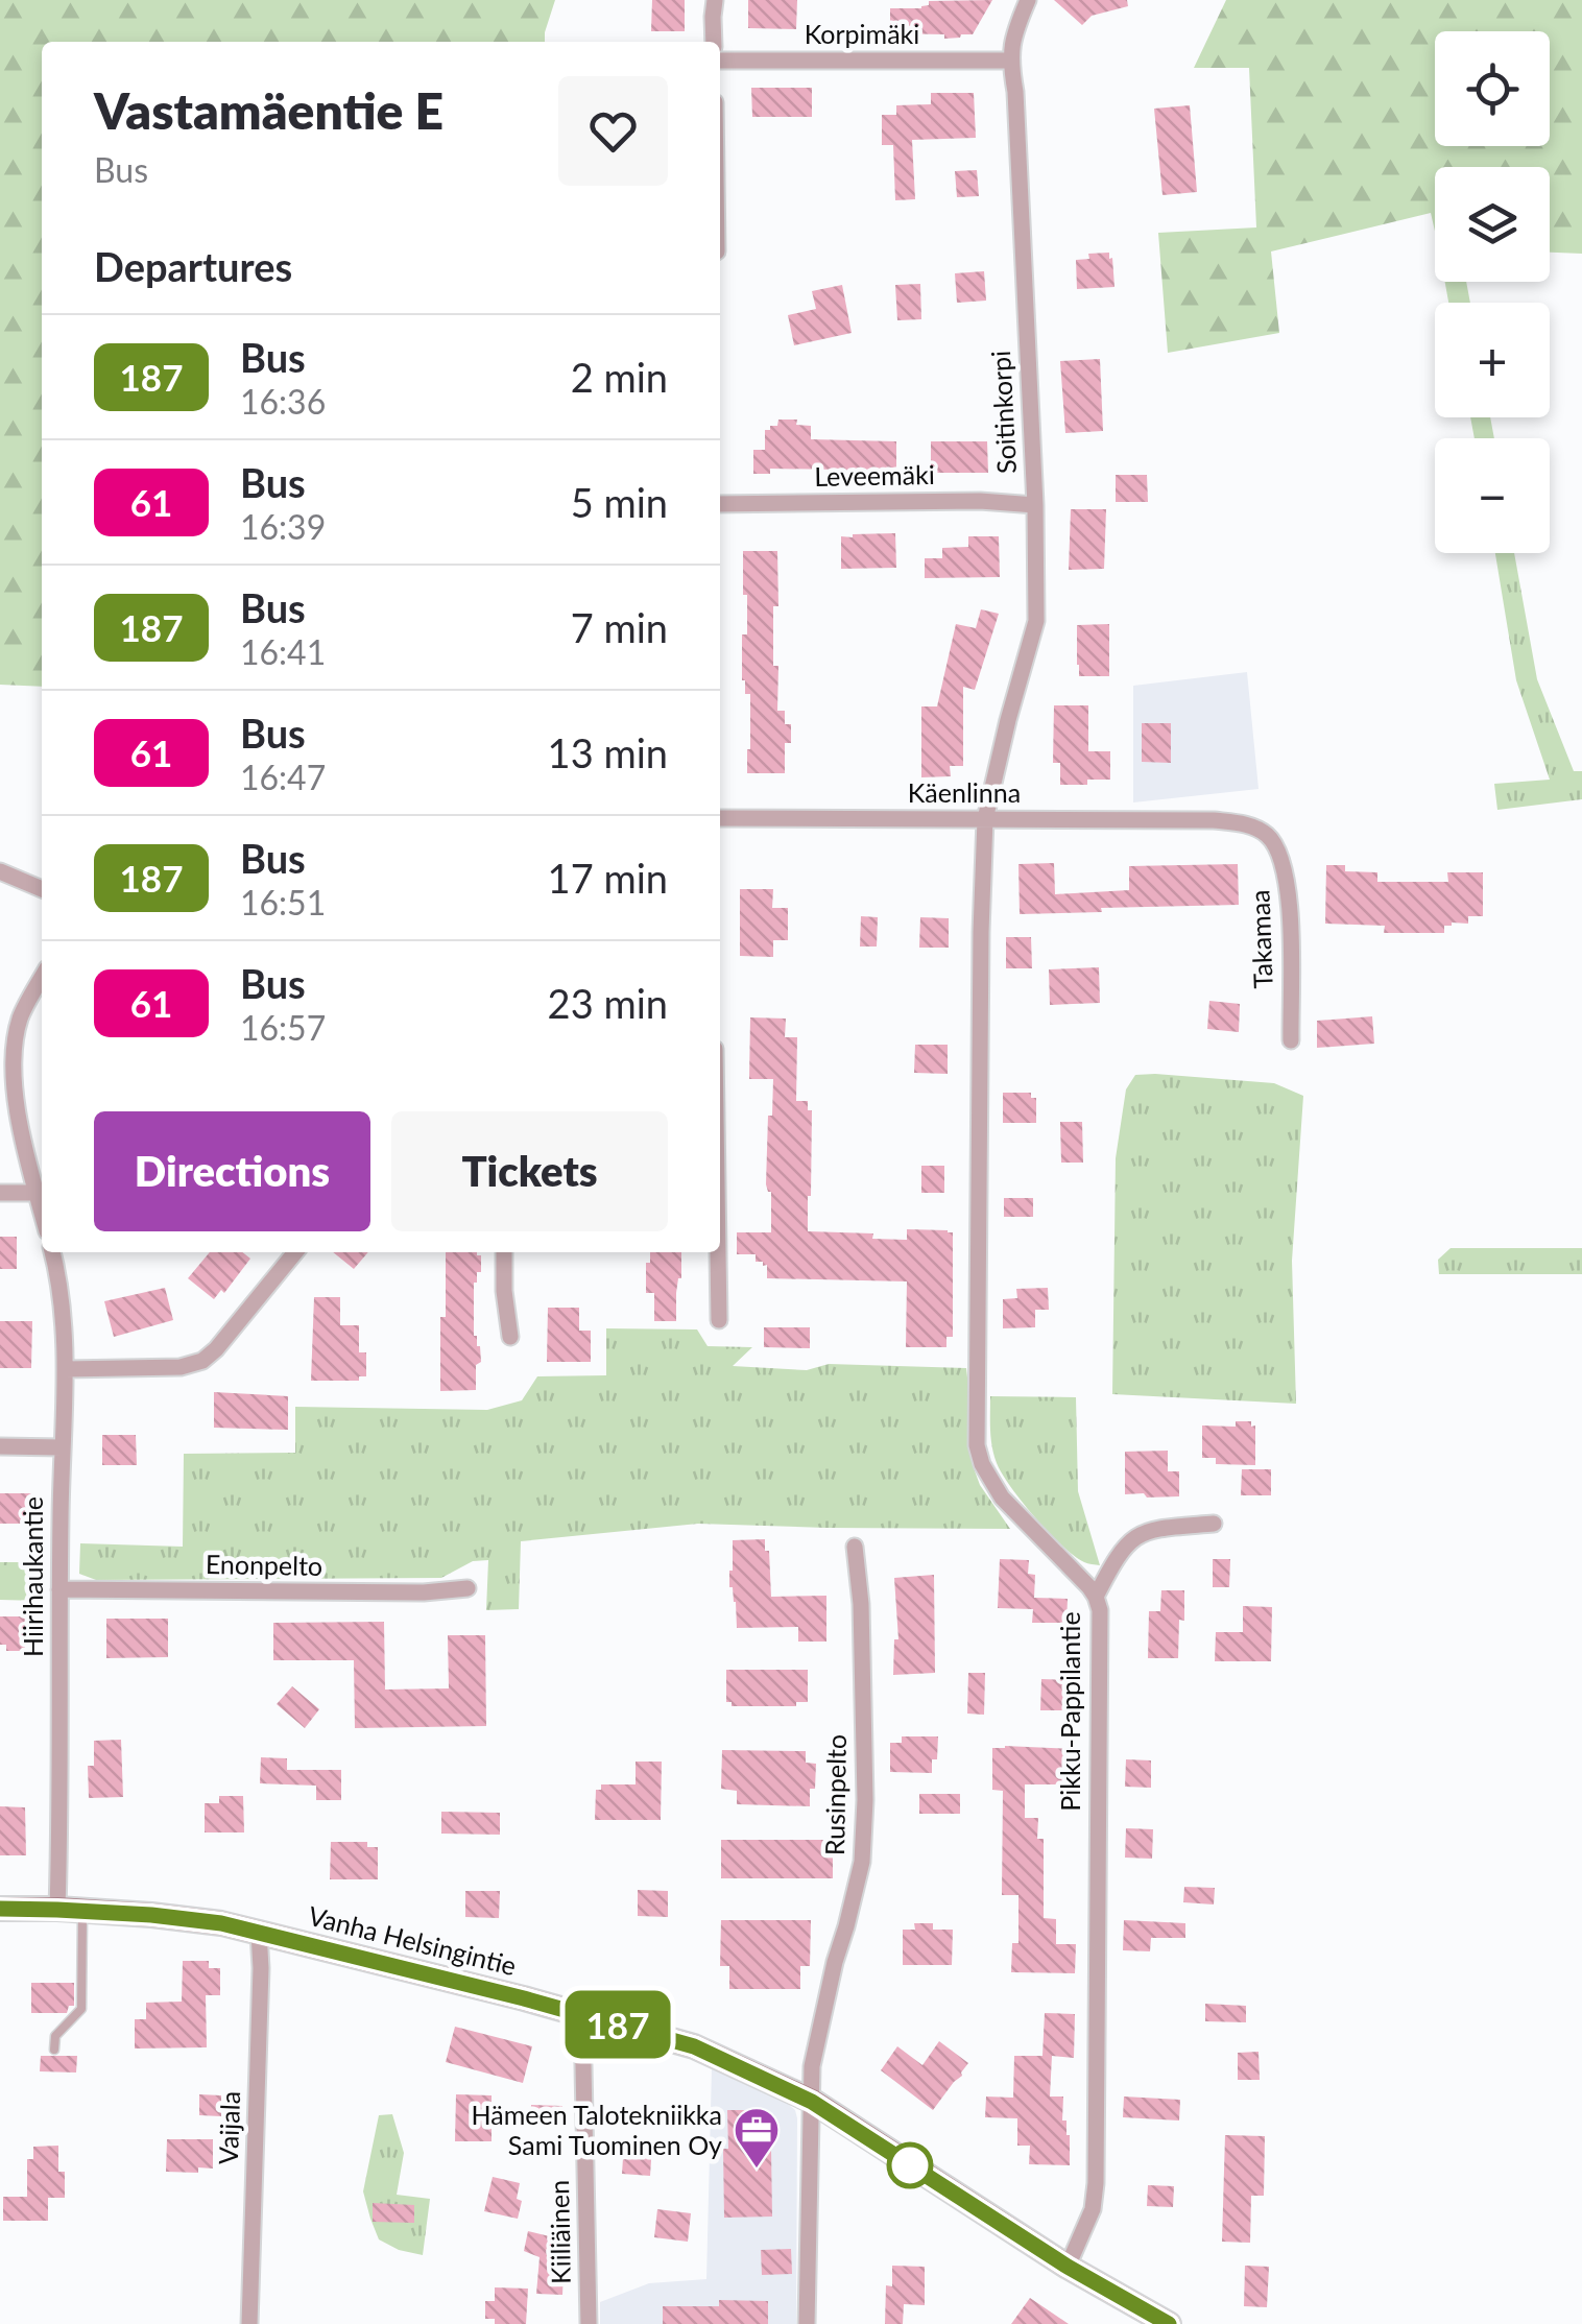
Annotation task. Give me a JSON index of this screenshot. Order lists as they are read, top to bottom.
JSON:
{
  "streets": {
    "street": [
      "Korpimäki",
      "Soitinkorpi",
      "Leveemäki",
      "Käenlinna",
      "Takamaa",
      "Enonpelto",
      "Hiirihaukantie",
      "Pikku-Pappilantie",
      "Rusinpelto",
      "Vanha Helsingintie",
      "Vaijala",
      "Kiiliäinen"
    ]
  },
  "crossings": [
    ["Korpimäki", "Soitinkorpi"],
    ["Soitinkorpi", "Leveemäki"],
    ["Soitinkorpi", "Käenlinna"],
    ["Soitinkorpi", "Pikku-Pappilantie"],
    ["Käenlinna", "Takamaa"],
    ["Käenlinna", "Pikku-Pappilantie"],
    ["Enonpelto", "Hiirihaukantie"],
    ["Hiirihaukantie", "Vanha Helsingintie"],
    ["Pikku-Pappilantie", "Vanha Helsingintie"],
    ["Rusinpelto", "Vanha Helsingintie"],
    ["Vanha Helsingintie", "Vaijala"],
    ["Vanha Helsingintie", "Kiiliäinen"]
  ],
  "places": {
    "office": ["Hämeen Talotekniikka Sami Tuominen Oy"]
  },
  "lines": ["bus line 187"],
  "page": {
    "on_map": "187",
    "map_buttons": ["+", "−"],
    "heading": [
      ["Vastamäentie E", "Bus"],
      "Departures"
    ],
    "list": [
      {
        "mark": "187",
        "name": "Bus",
        "note": "16:36",
        "value": "2 min"
      },
      {
        "mark": "61",
        "name": "Bus",
        "note": "16:39",
        "value": "5 min"
      },
      {
        "mark": "187",
        "name": "Bus",
        "note": "16:41",
        "value": "7 min"
      },
      {
        "mark": "61",
        "name": "Bus",
        "note": "16:47",
        "value": "13 min"
      },
      {
        "mark": "187",
        "name": "Bus",
        "note": "16:51",
        "value": "17 min"
      },
      {
        "mark": "61",
        "name": "Bus",
        "note": "16:57",
        "value": "23 min"
      }
    ],
    "buttons": ["Directions", "Tickets"]
  }
}
